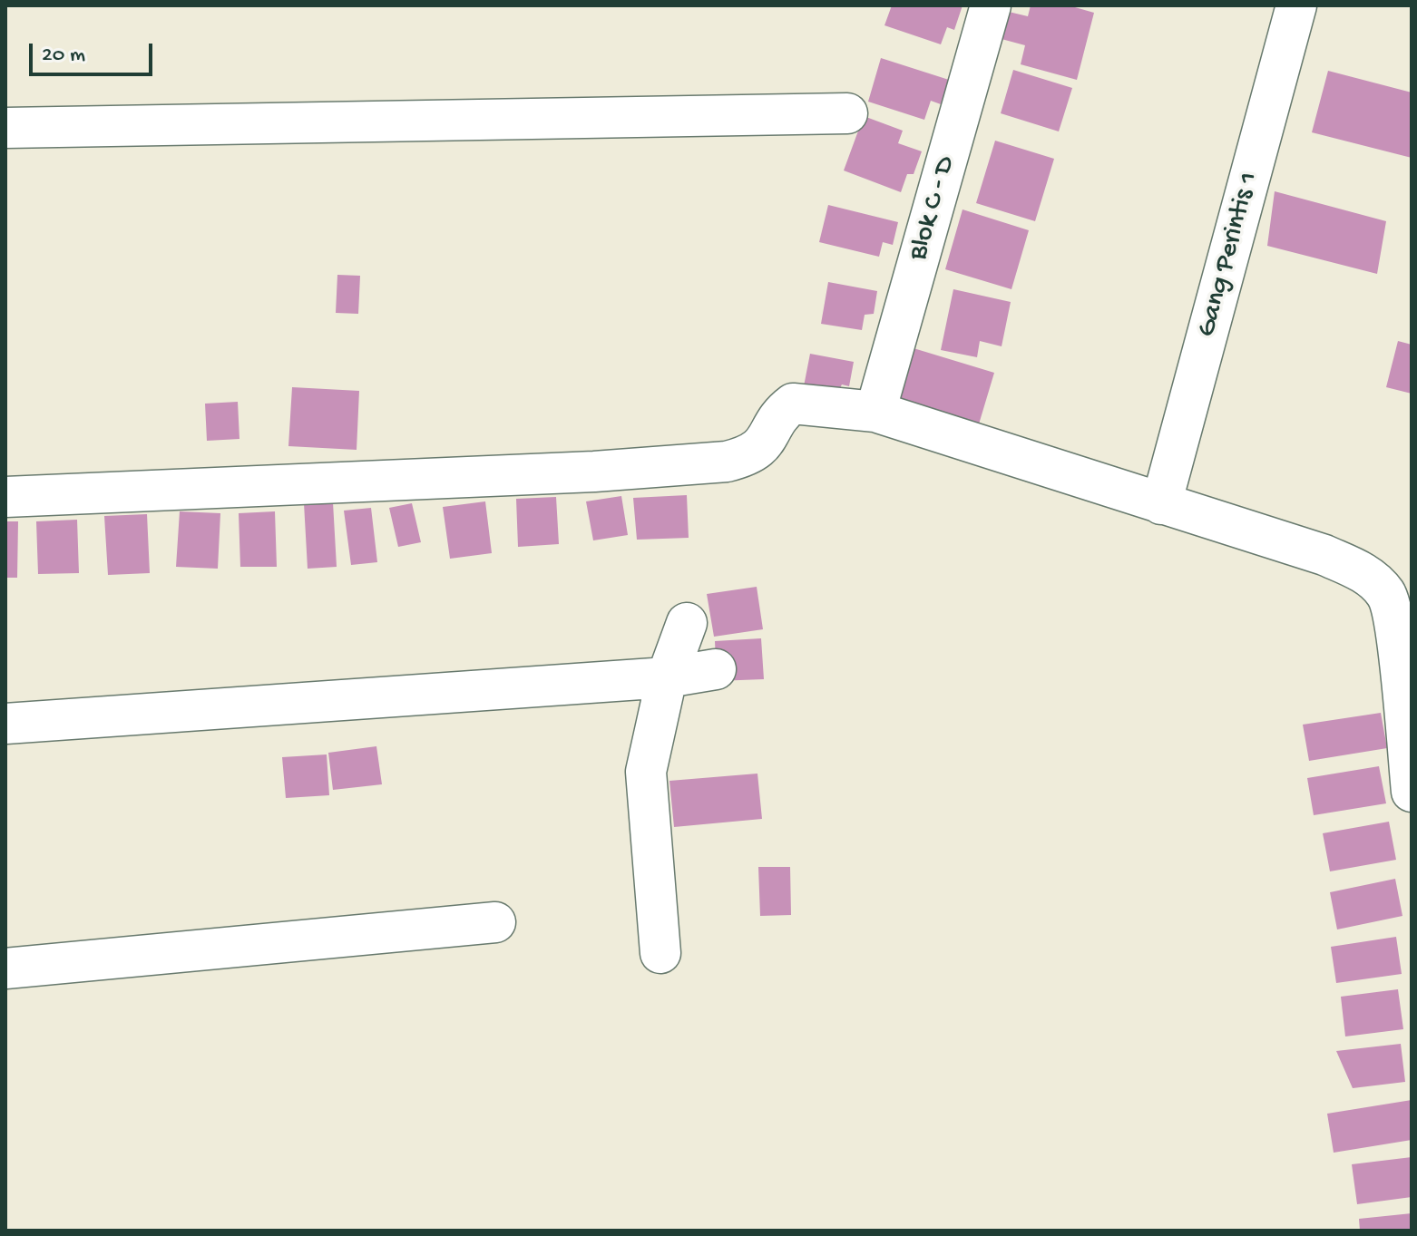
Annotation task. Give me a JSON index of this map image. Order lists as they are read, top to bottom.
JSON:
{
  "streets": {
    "street": ["Blok C - D", "Gang Perintis 1"]
  },
  "scale_bar": "20 m"
}
